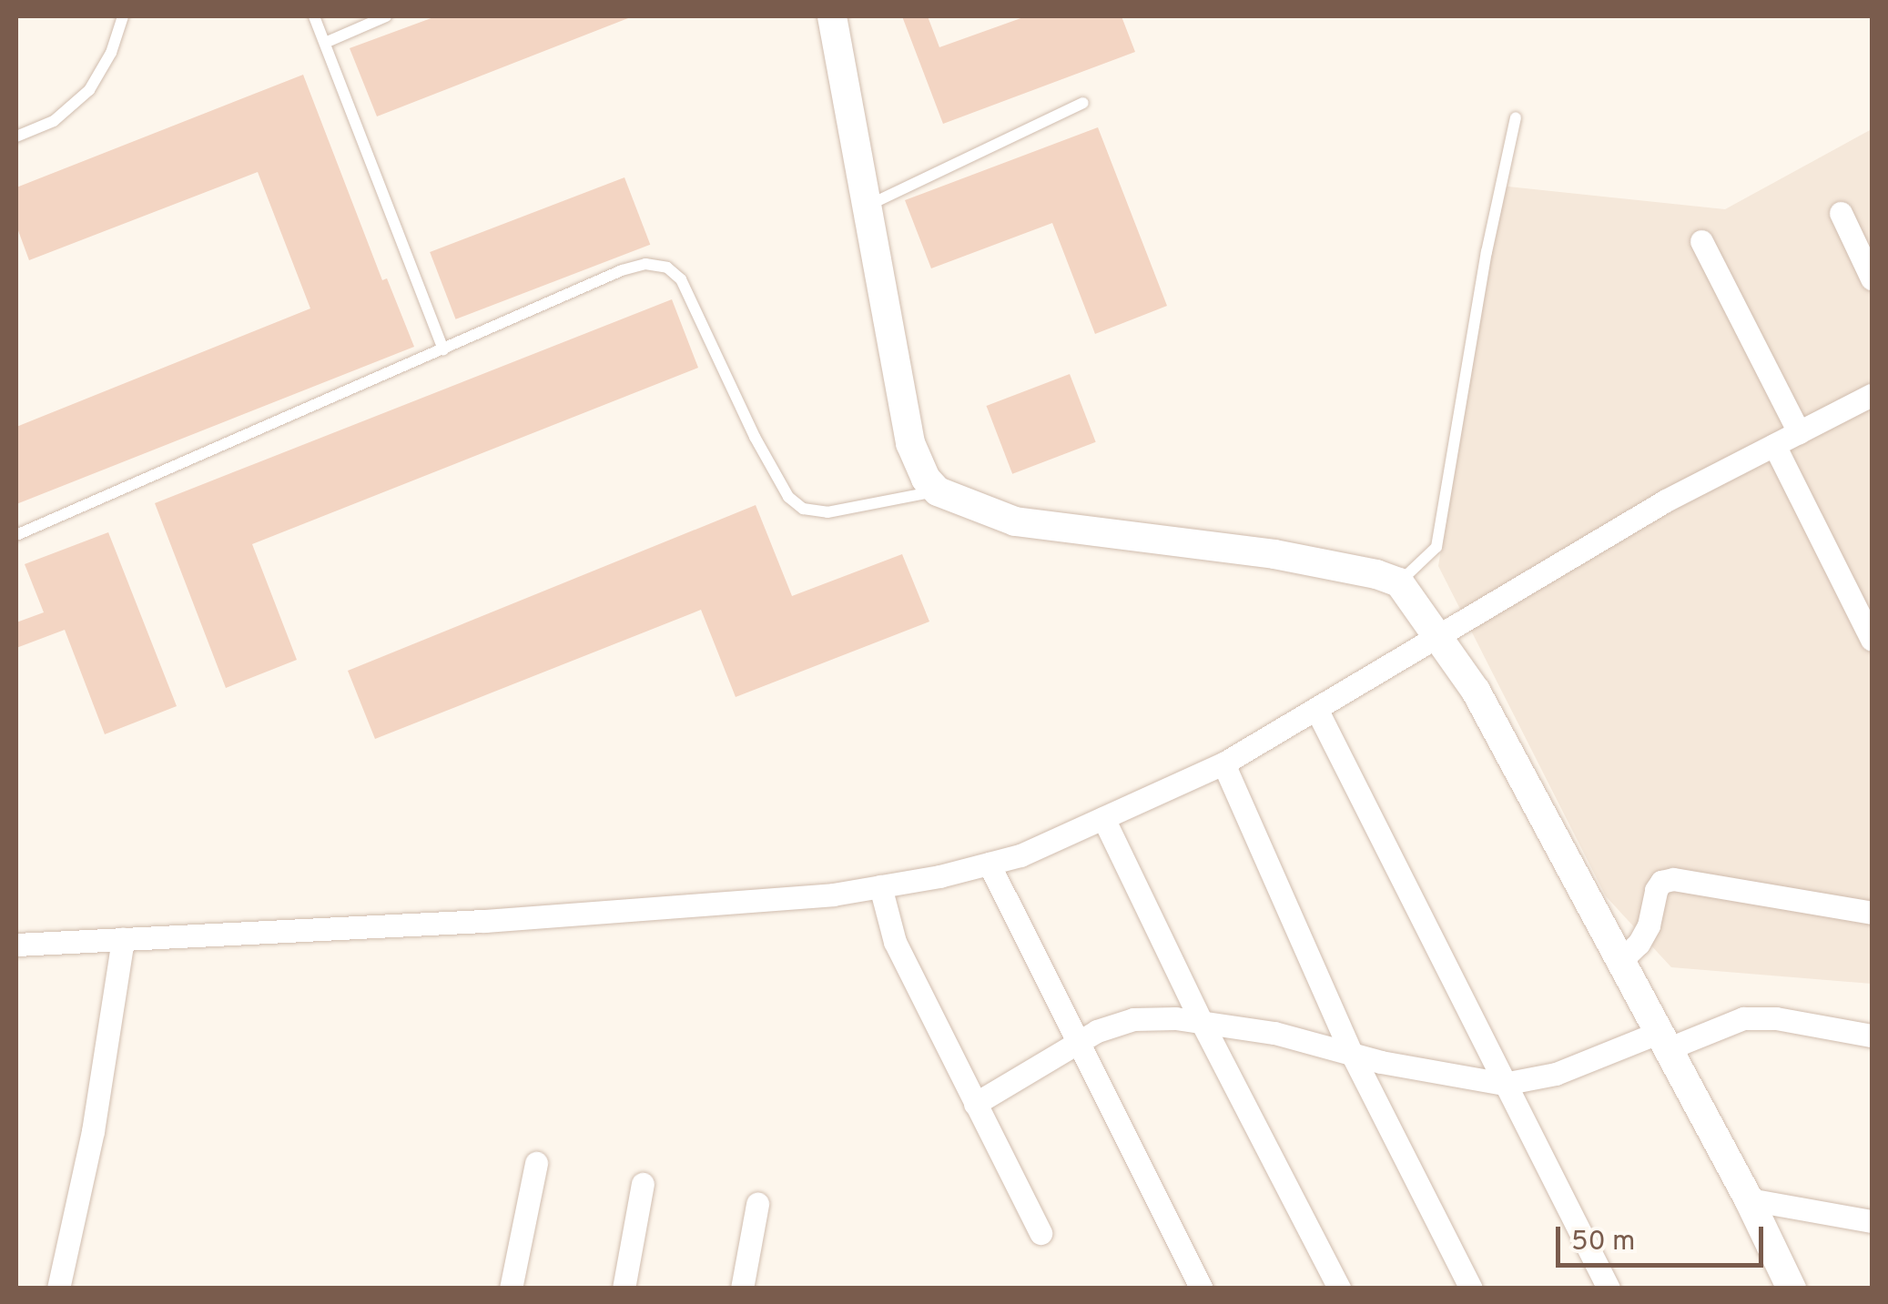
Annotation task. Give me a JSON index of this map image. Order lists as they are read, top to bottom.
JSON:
{
  "scale_bar": "50 m"
}
